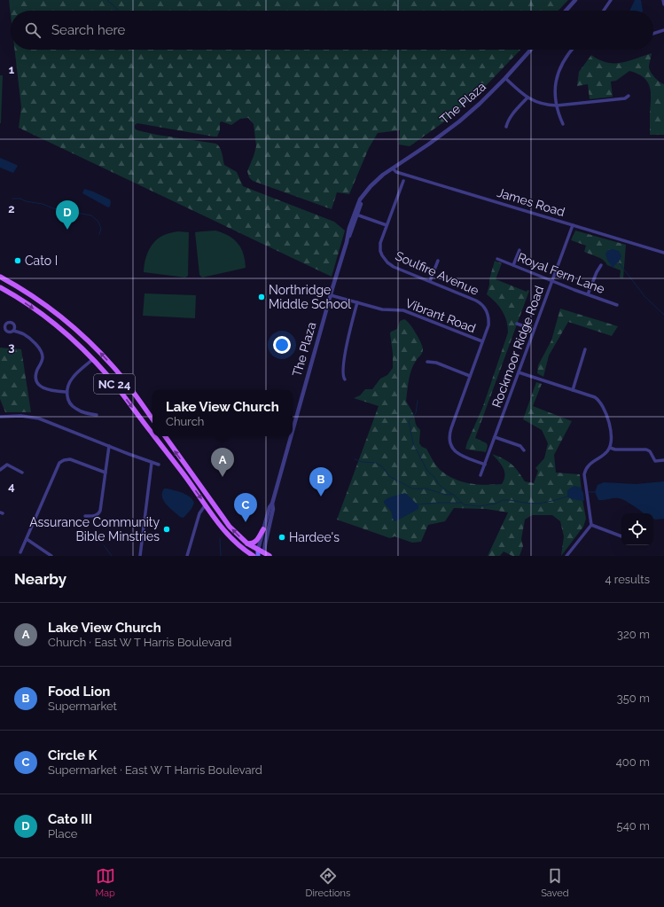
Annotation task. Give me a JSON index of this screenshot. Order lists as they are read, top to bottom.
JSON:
{
  "streets": {
    "main road": ["The Plaza", "NC 24"],
    "street": [
      "James Road",
      "Soulfire Avenue",
      "Royal Fern Lane",
      "Vibrant Road",
      "Rockmoor Ridge Road"
    ]
  },
  "crossings": [
    ["The Plaza", "James Road"],
    ["The Plaza", "Vibrant Road"],
    ["James Road", "Rockmoor Ridge Road"],
    ["Soulfire Avenue", "Vibrant Road"],
    ["Soulfire Avenue", "Rockmoor Ridge Road"],
    ["Royal Fern Lane", "Rockmoor Ridge Road"]
  ],
  "places": [
    "Cato I",
    "Northridge Middle School",
    "Assurance Community Bible Minstries",
    "Hardee's"
  ],
  "page": {
    "search": "Search here",
    "pins": [
      "D",
      "A",
      "B",
      "C"
    ],
    "popup": ["Lake View Church", "Church"],
    "heading": ["Nearby", "4 results"],
    "list": [
      {
        "mark": "A",
        "name": "Lake View Church",
        "note": "Church · East W T Harris Boulevard",
        "value": "320 m"
      },
      {
        "mark": "B",
        "name": "Food Lion",
        "note": "Supermarket",
        "value": "350 m"
      },
      {
        "mark": "C",
        "name": "Circle K",
        "note": "Supermarket · East W T Harris Boulevard",
        "value": "400 m"
      },
      {
        "mark": "D",
        "name": "Cato III",
        "note": "Place",
        "value": "540 m"
      }
    ],
    "nav": ["Map", "Directions", "Saved"]
  },
  "grid": {
    "rows": [
      "1",
      "2",
      "3",
      "4"
    ]
  }
}
